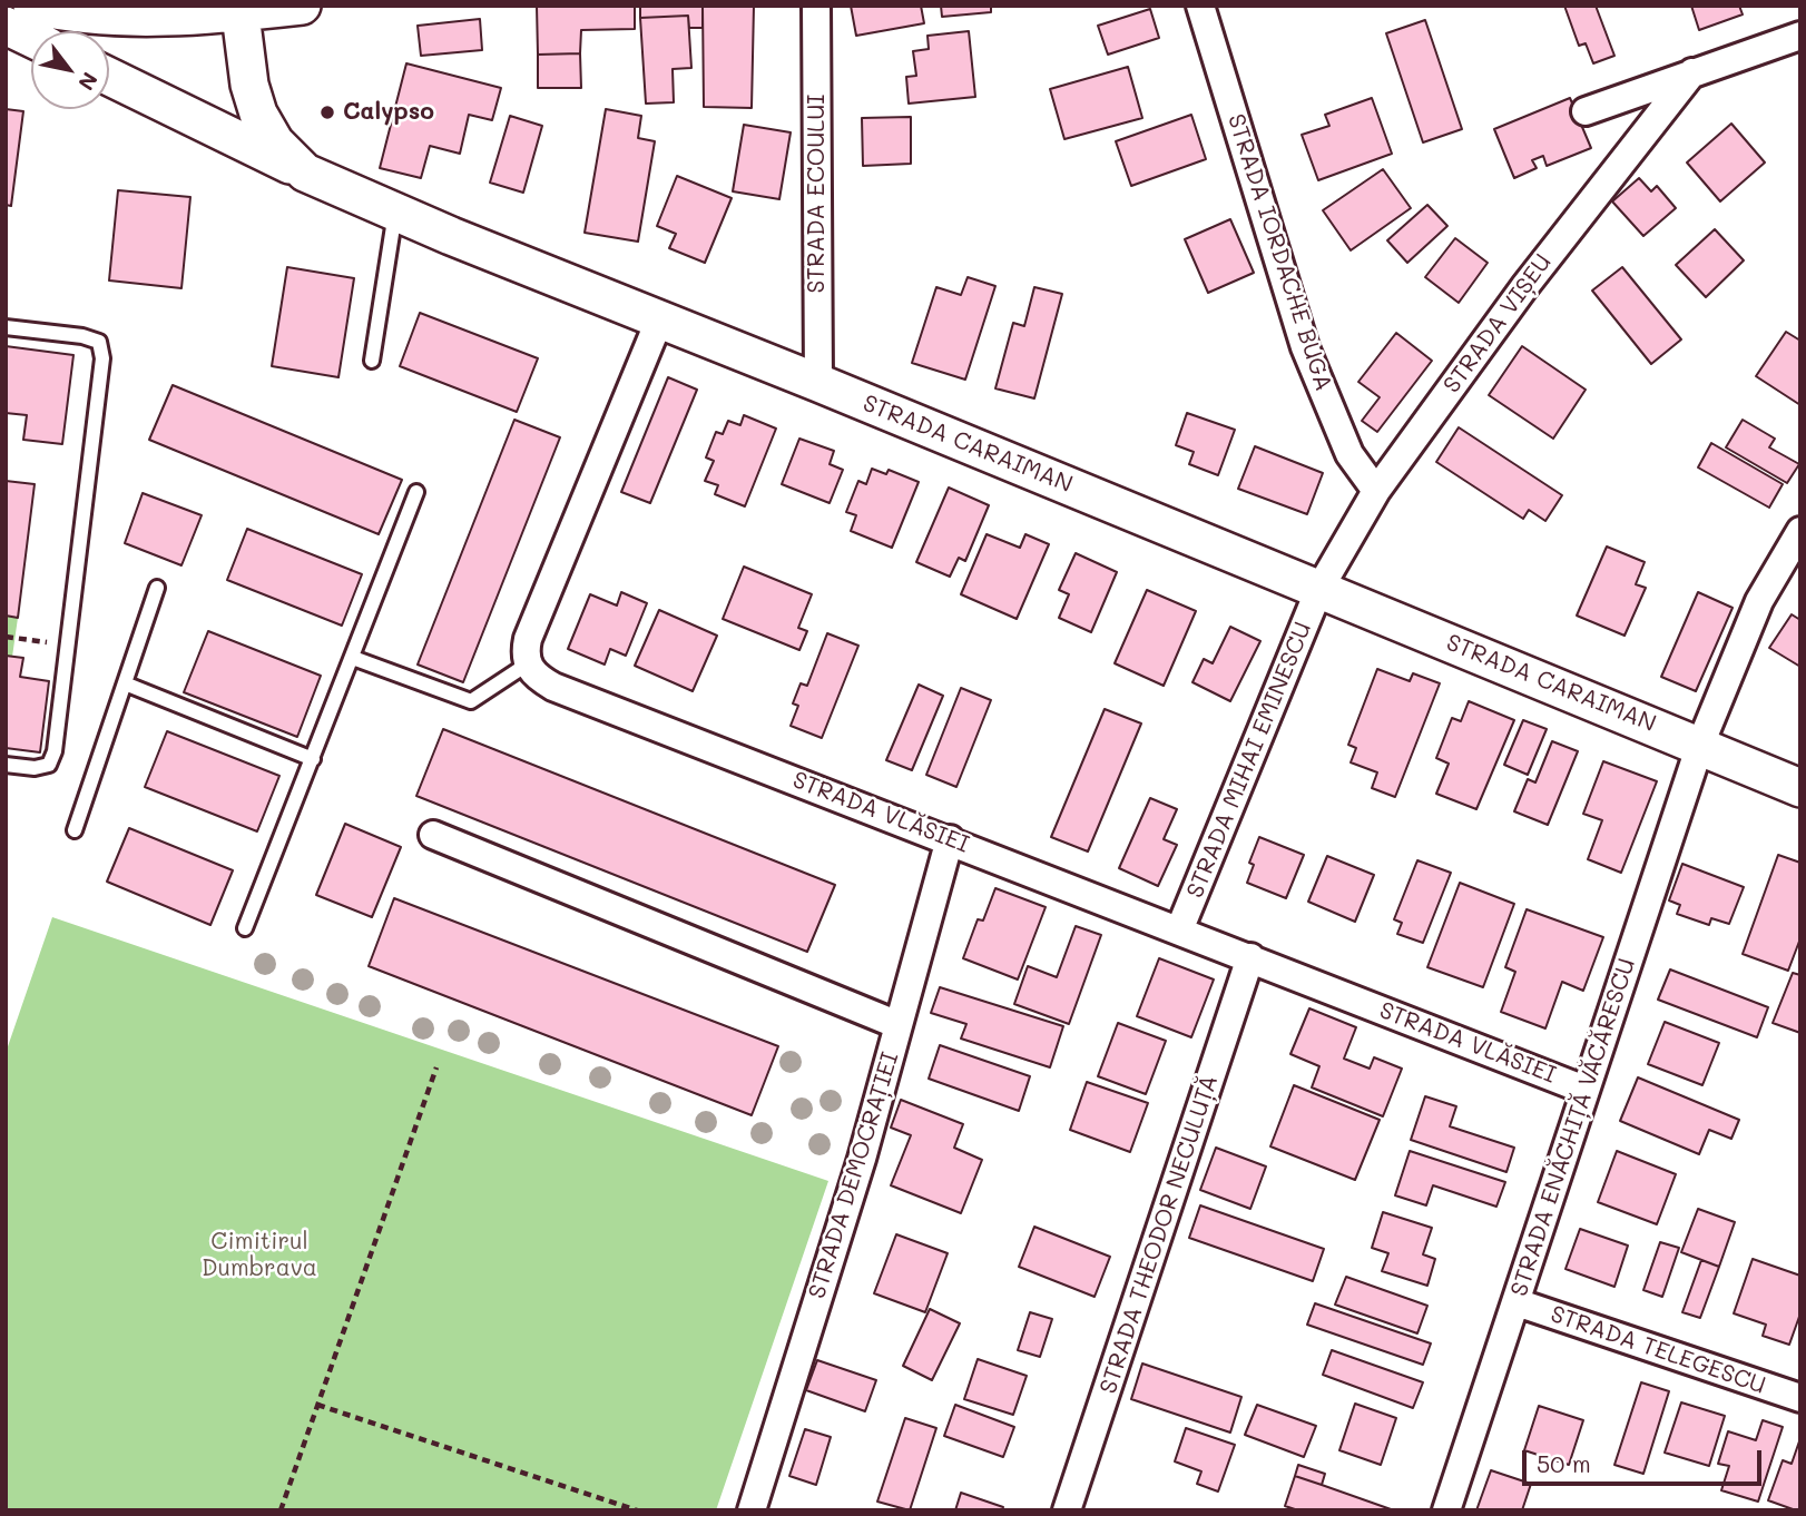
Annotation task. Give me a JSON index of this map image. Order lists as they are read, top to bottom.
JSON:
{
  "streets": {
    "main road": ["STRADA CARAIMAN"],
    "street": [
      "STRADA ECOULUI",
      "STRADA IORDACHE BUGA",
      "STRADA VIȘEU",
      "STRADA MIHAI EMINESCU",
      "STRADA VLĂSIEI",
      "STRADA ENĂCHIȚĂ VĂCĂRESCU",
      "STRADA DEMOCRAȚIEI",
      "STRADA THEODOR NECULUȚĂ",
      "STRADA TELEGESCU"
    ]
  },
  "crossings": [
    ["STRADA ECOULUI", "STRADA CARAIMAN"],
    ["STRADA IORDACHE BUGA", "STRADA VIȘEU"],
    ["STRADA VIȘEU", "STRADA CARAIMAN"],
    ["STRADA VIȘEU", "STRADA MIHAI EMINESCU"],
    ["STRADA CARAIMAN", "STRADA MIHAI EMINESCU"],
    ["STRADA CARAIMAN", "STRADA ENĂCHIȚĂ VĂCĂRESCU"],
    ["STRADA MIHAI EMINESCU", "STRADA VLĂSIEI"],
    ["STRADA VLĂSIEI", "STRADA ENĂCHIȚĂ VĂCĂRESCU"],
    ["STRADA VLĂSIEI", "STRADA DEMOCRAȚIEI"],
    ["STRADA VLĂSIEI", "STRADA THEODOR NECULUȚĂ"],
    ["STRADA ENĂCHIȚĂ VĂCĂRESCU", "STRADA TELEGESCU"]
  ],
  "parks": ["Cimitirul Dumbrava"],
  "places": ["Calypso"],
  "scale_bar": "50 m",
  "north": "bottom right"
}
